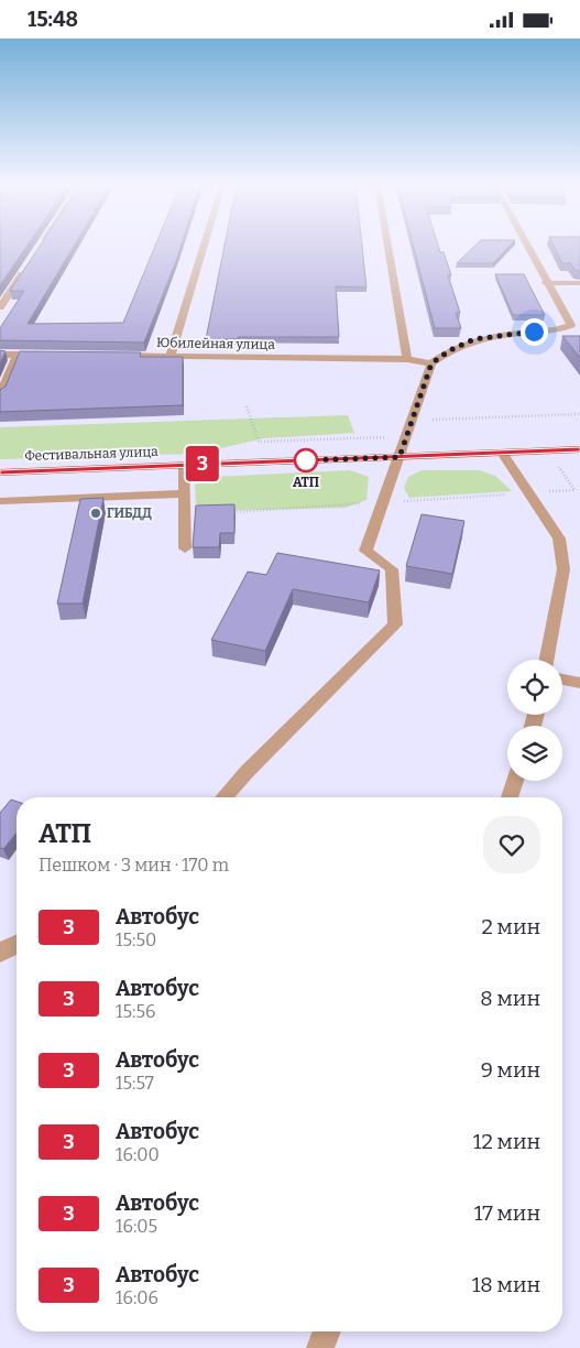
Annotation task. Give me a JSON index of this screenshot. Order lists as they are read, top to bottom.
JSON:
{
  "streets": {
    "main road": ["Фестивальная улица"],
    "street": ["Юбилейная улица"]
  },
  "places": ["АТП", "ГИБДД"],
  "lines": ["bus line 3"],
  "page": {
    "status": "15:48",
    "on_map": "3",
    "heading": ["АТП", "Пешком · 3 мин · 170 m"],
    "list": [
      {
        "mark": "3",
        "name": "Автобус",
        "note": "15:50",
        "value": "2 мин"
      },
      {
        "mark": "3",
        "name": "Автобус",
        "note": "15:56",
        "value": "8 мин"
      },
      {
        "mark": "3",
        "name": "Автобус",
        "note": "15:57",
        "value": "9 мин"
      },
      {
        "mark": "3",
        "name": "Автобус",
        "note": "16:00",
        "value": "12 мин"
      },
      {
        "mark": "3",
        "name": "Автобус",
        "note": "16:05",
        "value": "17 мин"
      },
      {
        "mark": "3",
        "name": "Автобус",
        "note": "16:06",
        "value": "18 мин"
      }
    ]
  }
}
